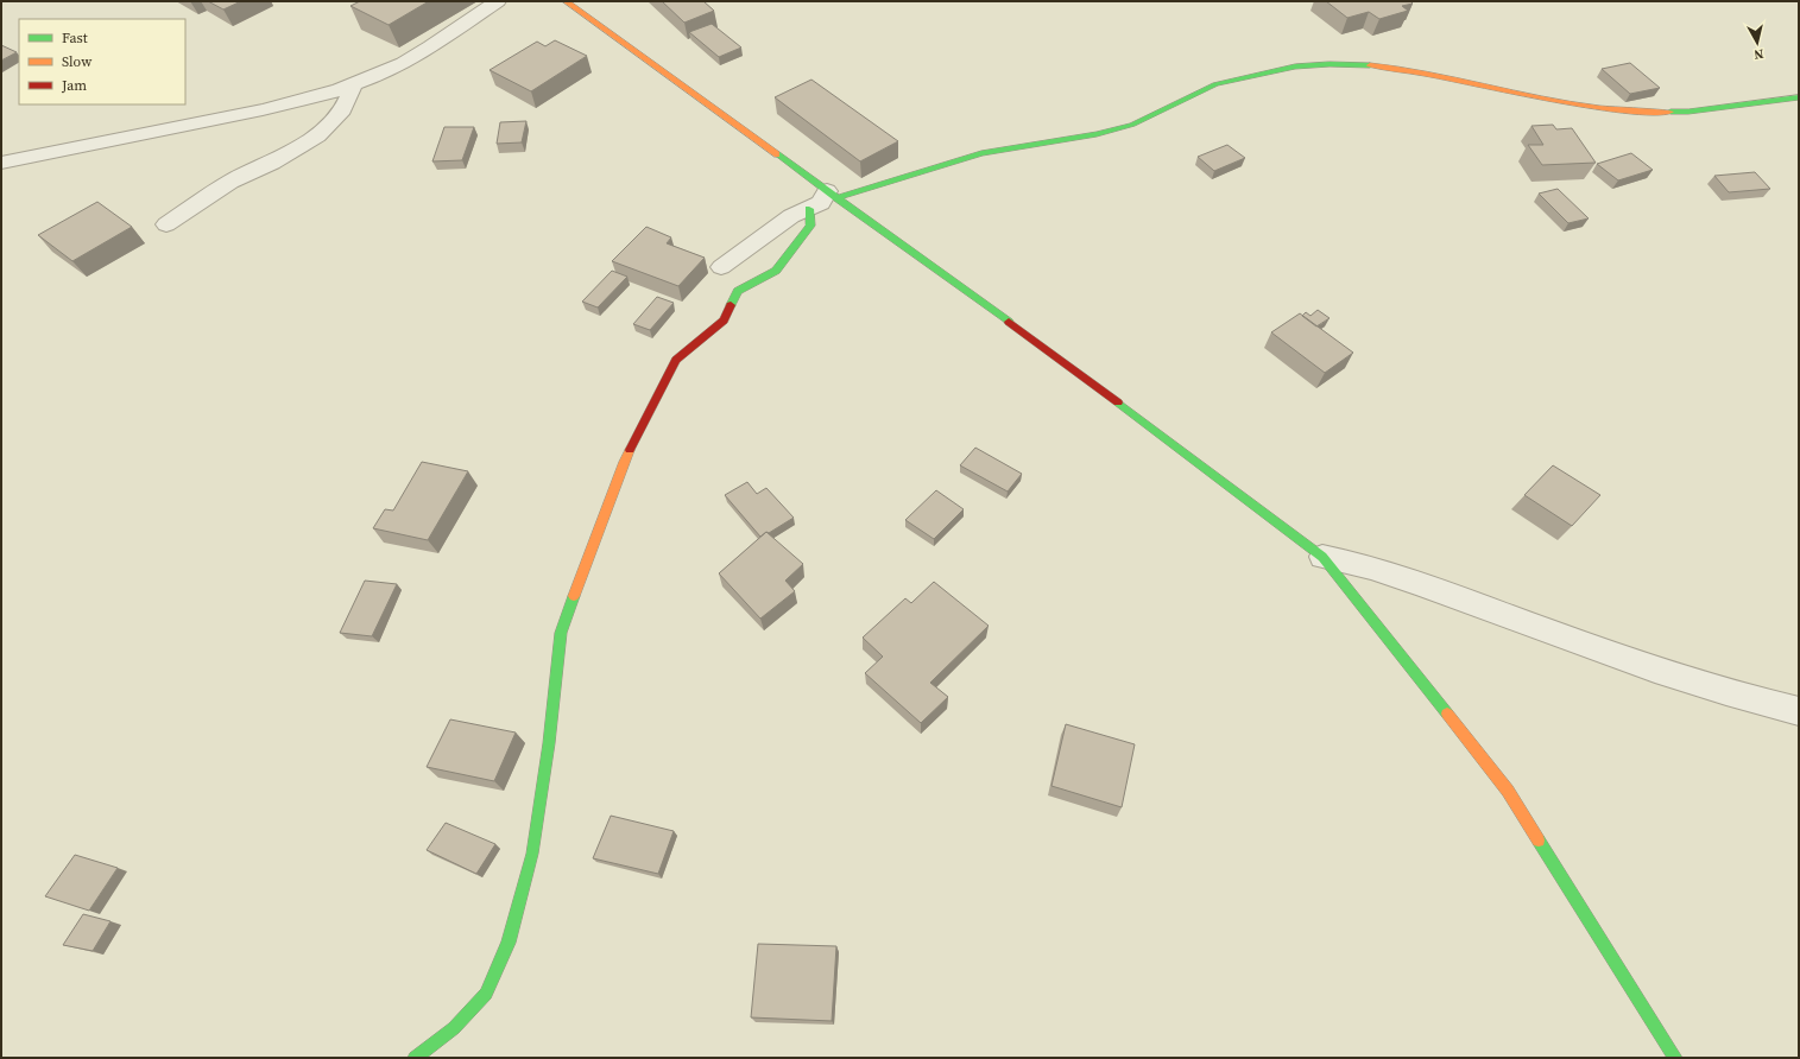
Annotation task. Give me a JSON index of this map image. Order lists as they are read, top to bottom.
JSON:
{
  "legend": ["Fast", "Slow", "Jam"],
  "north": "bottom"
}
